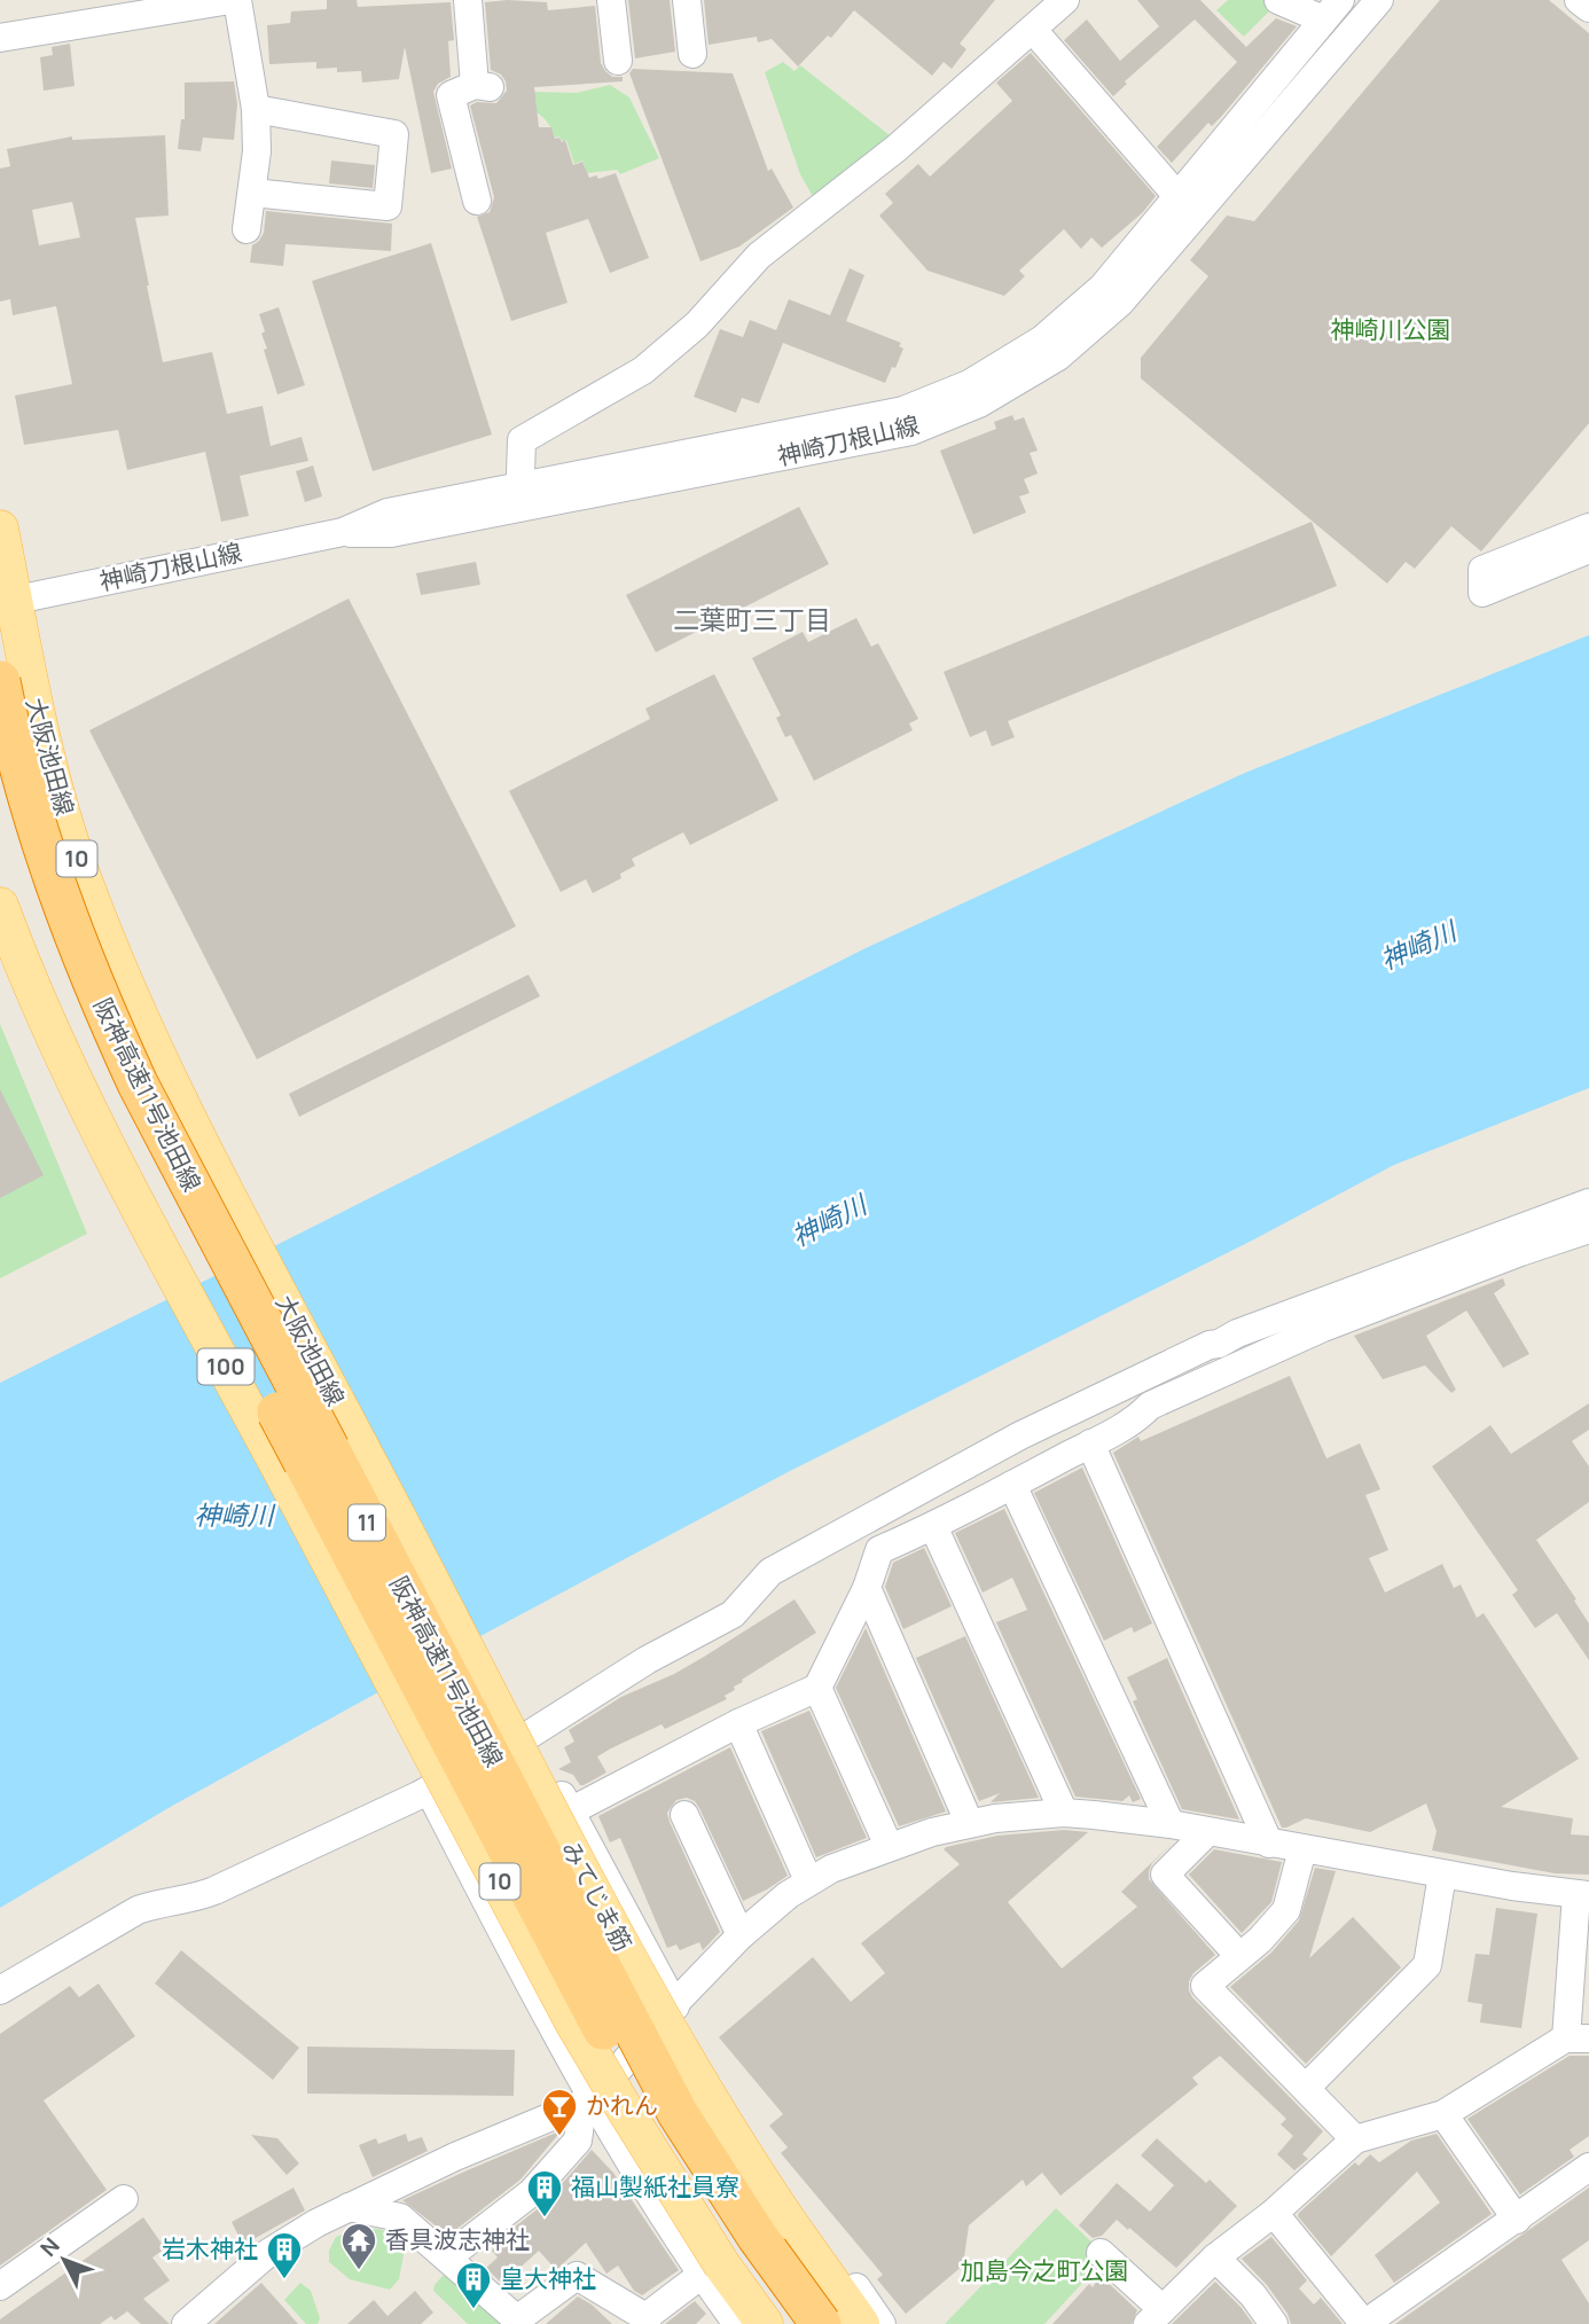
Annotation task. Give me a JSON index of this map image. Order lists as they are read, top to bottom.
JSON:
{
  "streets": {
    "highway": ["阪神高速11号池田線", "11"],
    "main road": [
      "大阪池田線",
      "10",
      "100",
      "みてじま筋"
    ],
    "street": ["神崎刀根山線"]
  },
  "crossings": [
    ["神崎刀根山線", "大阪池田線"],
    ["大阪池田線", "みてじま筋"],
    ["10", "100"]
  ],
  "districts": ["二葉町三丁目"],
  "water": ["神崎川"],
  "parks": ["神崎川公園", "加島今之町公園"],
  "places": {
    "bar": ["かれん"],
    "building": ["福山製紙社員寮", "岩木神社", "皇大神社"],
    "temple": ["香具波志神社"]
  },
  "north": "top left"
}
